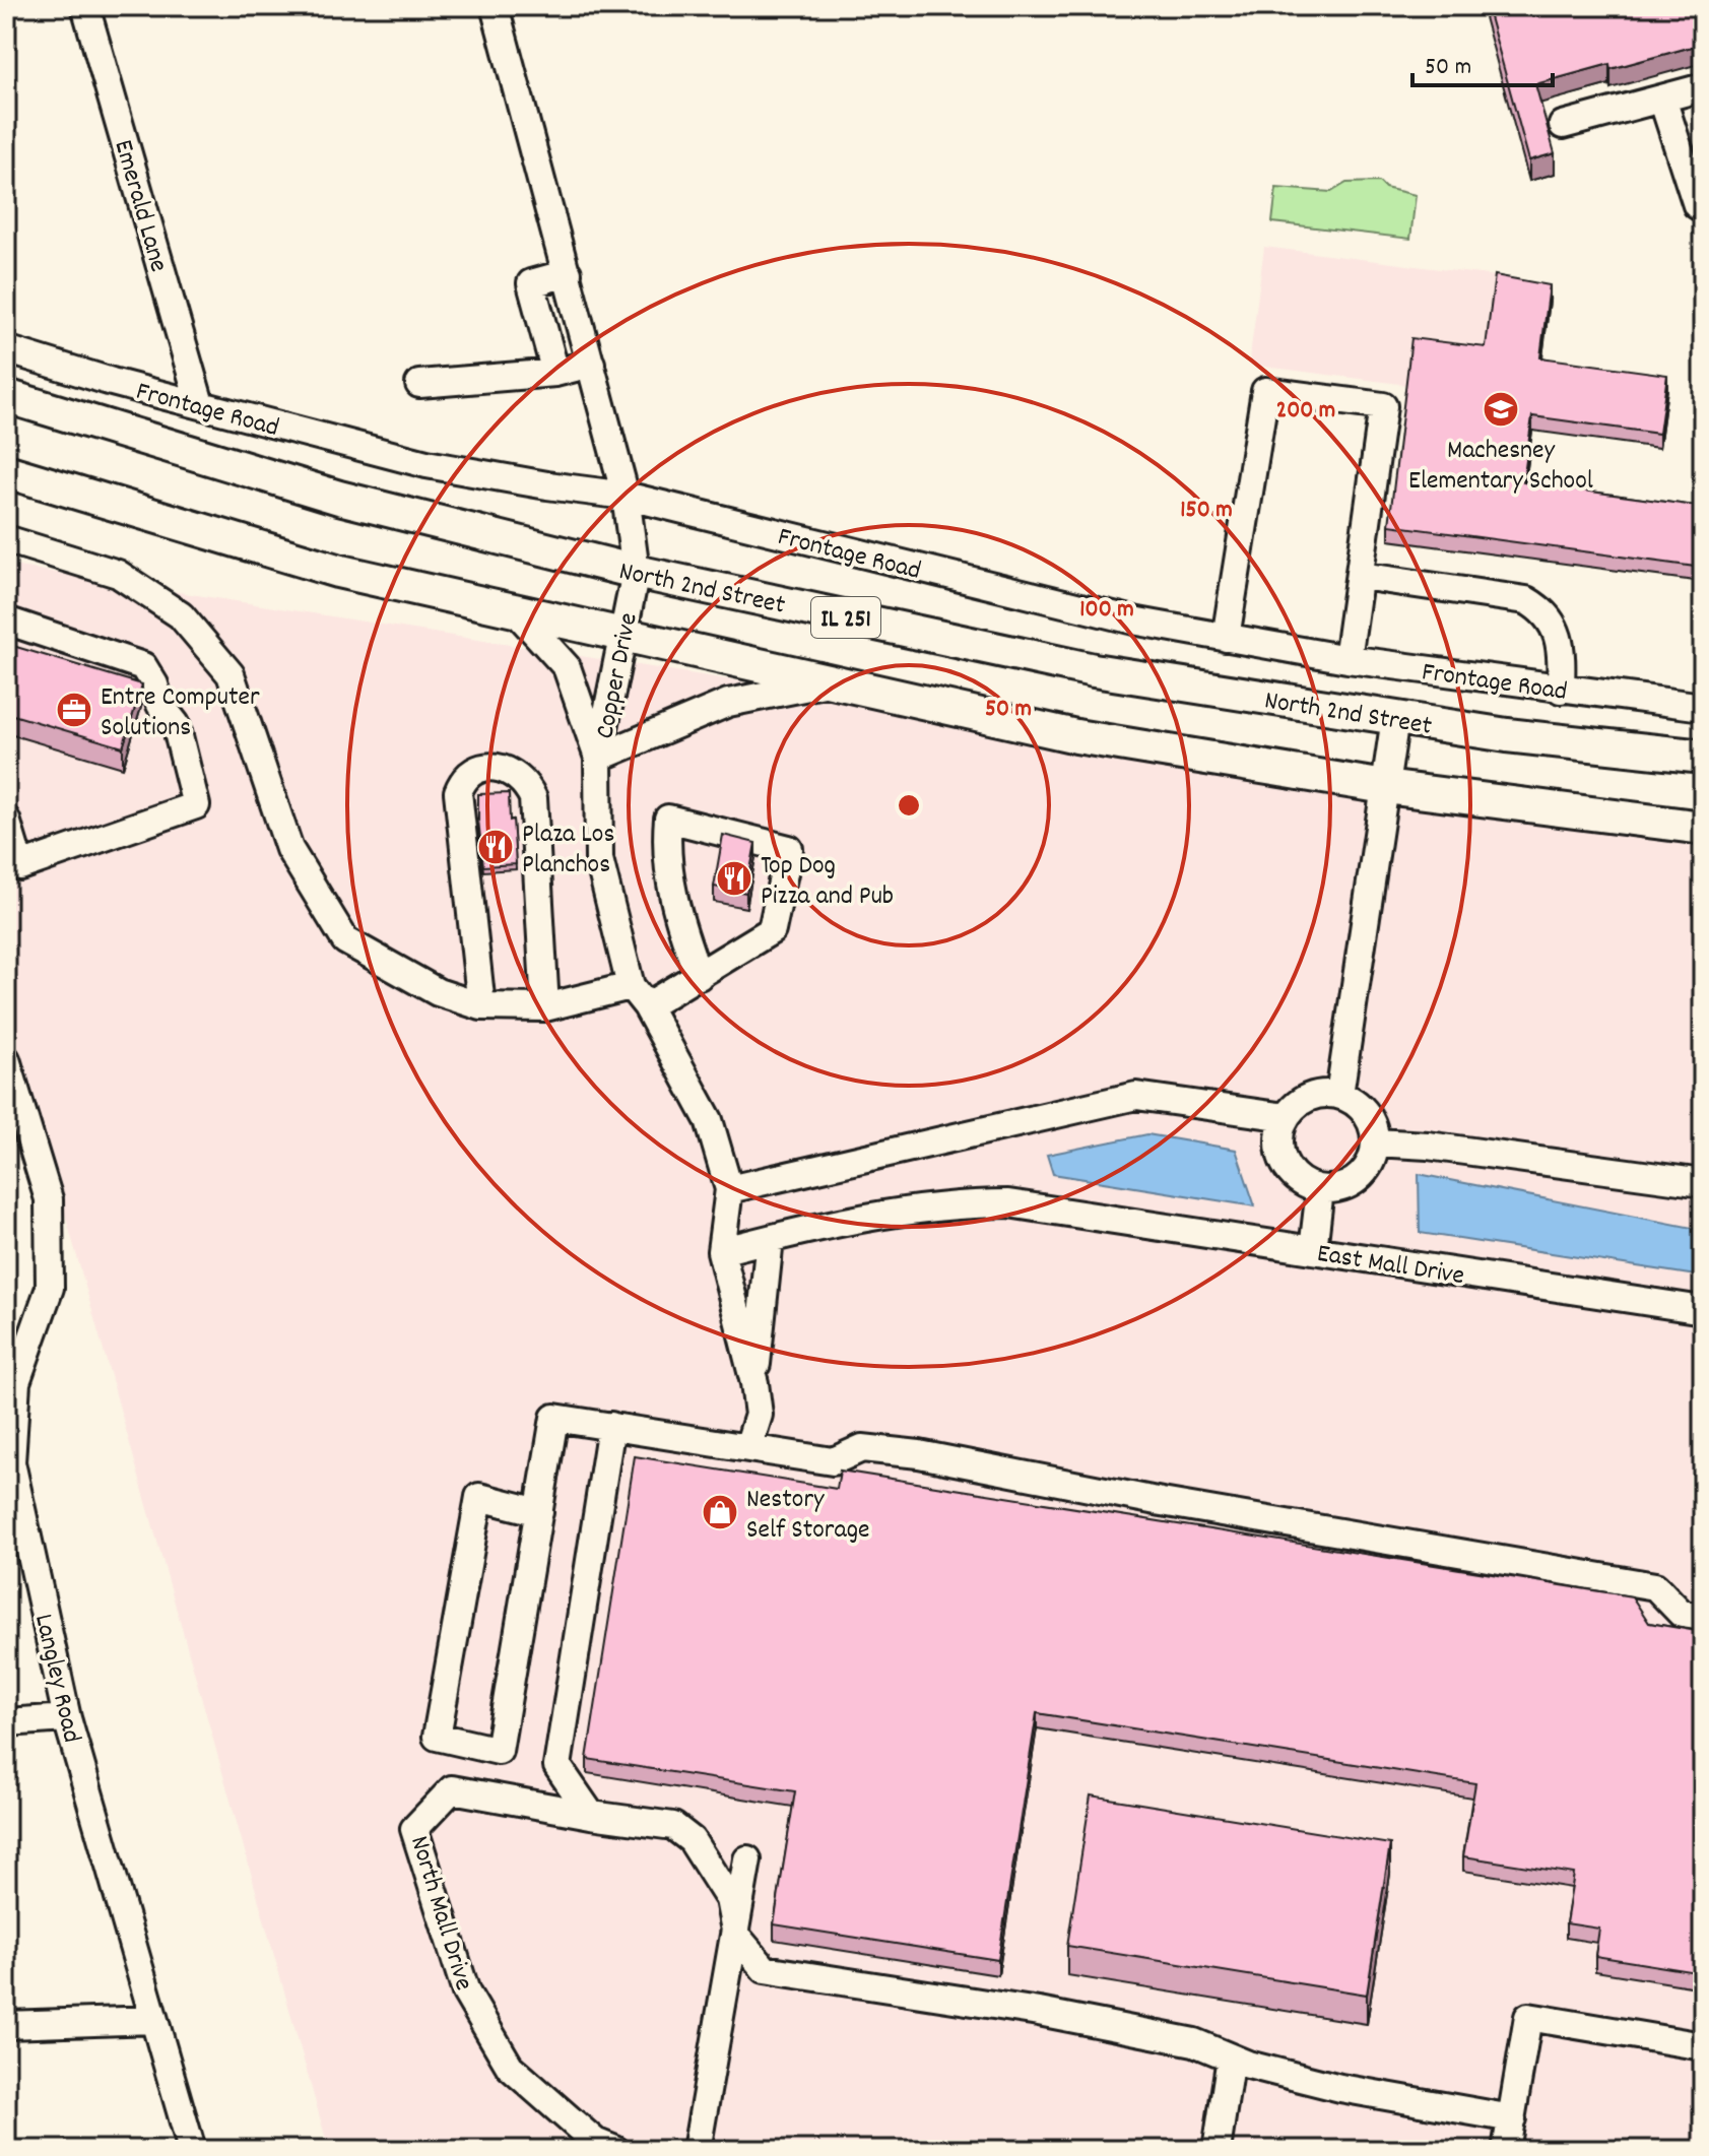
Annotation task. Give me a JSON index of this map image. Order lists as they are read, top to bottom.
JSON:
{
  "streets": {
    "main road": ["North 2nd Street", "IL 251"],
    "street": [
      "Emerald Lane",
      "Frontage Road",
      "Copper Drive",
      "East Mall Drive",
      "Langley Road",
      "North Mall Drive"
    ]
  },
  "crossings": [
    ["Emerald Lane", "Frontage Road"],
    ["Frontage Road", "Copper Drive"],
    ["North 2nd Street", "Copper Drive"],
    ["IL 251", "Copper Drive"]
  ],
  "places": {
    "school or university": ["Machesney Elementary School"],
    "office": ["Entre Computer Solutions"],
    "restaurant": ["Plaza Los Planchos", "Top Dog Pizza and Pub"],
    "shop": ["Nestory Self Storage"]
  },
  "scale_bar": "50 m",
  "rings": [
    "200 m",
    "150 m",
    "100 m",
    "50 m"
  ]
}
